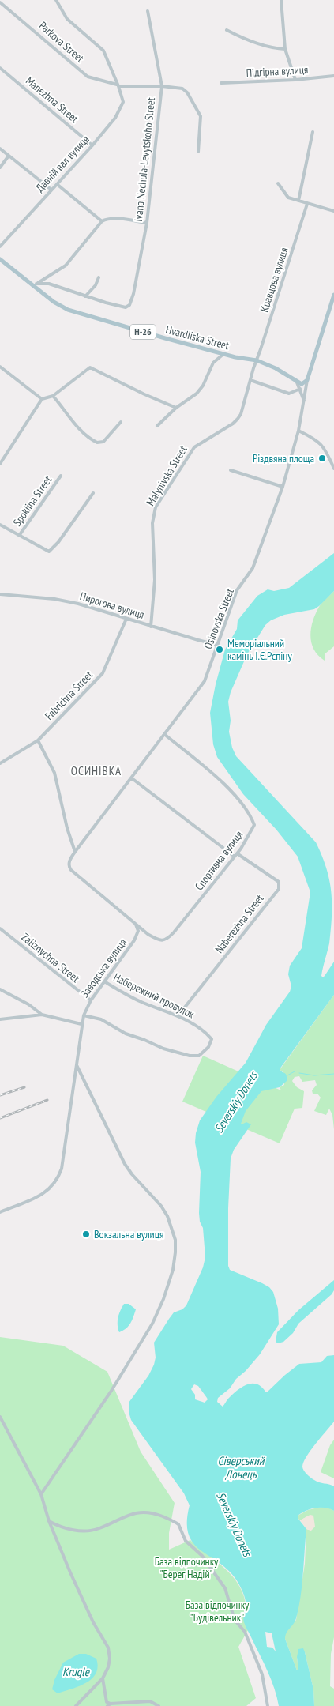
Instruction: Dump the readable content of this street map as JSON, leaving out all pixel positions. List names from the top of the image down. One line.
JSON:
{"streets":{"main road":["Н-26","Hvardiiska Street","Osinovska Street"],"street":["Parkova Street","Підгірна вулиця","Manezhna Street","Ivana Nechuia-Levytskoho Street","Давній вал вулиця","Кравцова вулиця","Malynivska Street","Spokiina Street","Пирогова вулиця","Fabrichna Street","Спортивна вулиця","Naberezhna Street","Zaliznychna Street","Заводська вулиця","Набережний провулок"]},"crossings":[["Parkova Street","Ivana Nechuia-Levytskoho Street"],["Parkova Street","Давній вал вулиця"],["Manezhna Street","Давній вал вулиця"],["Кравцова вулиця","Hvardiiska Street"],["Кравцова вулиця","Malynivska Street"],["Hvardiiska Street","Malynivska Street"],["Malynivska Street","Пирогова вулиця"],["Пирогова вулиця","Osinovska Street"],["Пирогова вулиця","Fabrichna Street"],["Osinovska Street","Спортивна вулиця"],["Osinovska Street","Naberezhna Street"],["Спортивна вулиця","Naberezhna Street"],["Спортивна вулиця","Заводська вулиця"],["Naberezhna Street","Набережний провулок"],["Zaliznychna Street","Заводська вулиця"],["Заводська вулиця","Набережний провулок"]],"districts":["ОСИНІВКА"],"water":["Severskiy Donets","Сіверський Донець","Krugle"],"parks":["База відпочинку \"Берег Надій\"","База відпочинку \"Будівельник\""],"places":["Різдвяна площа","Меморіальний камінь І.Є.Рєпіну","Вокзальна вулиця"]}
